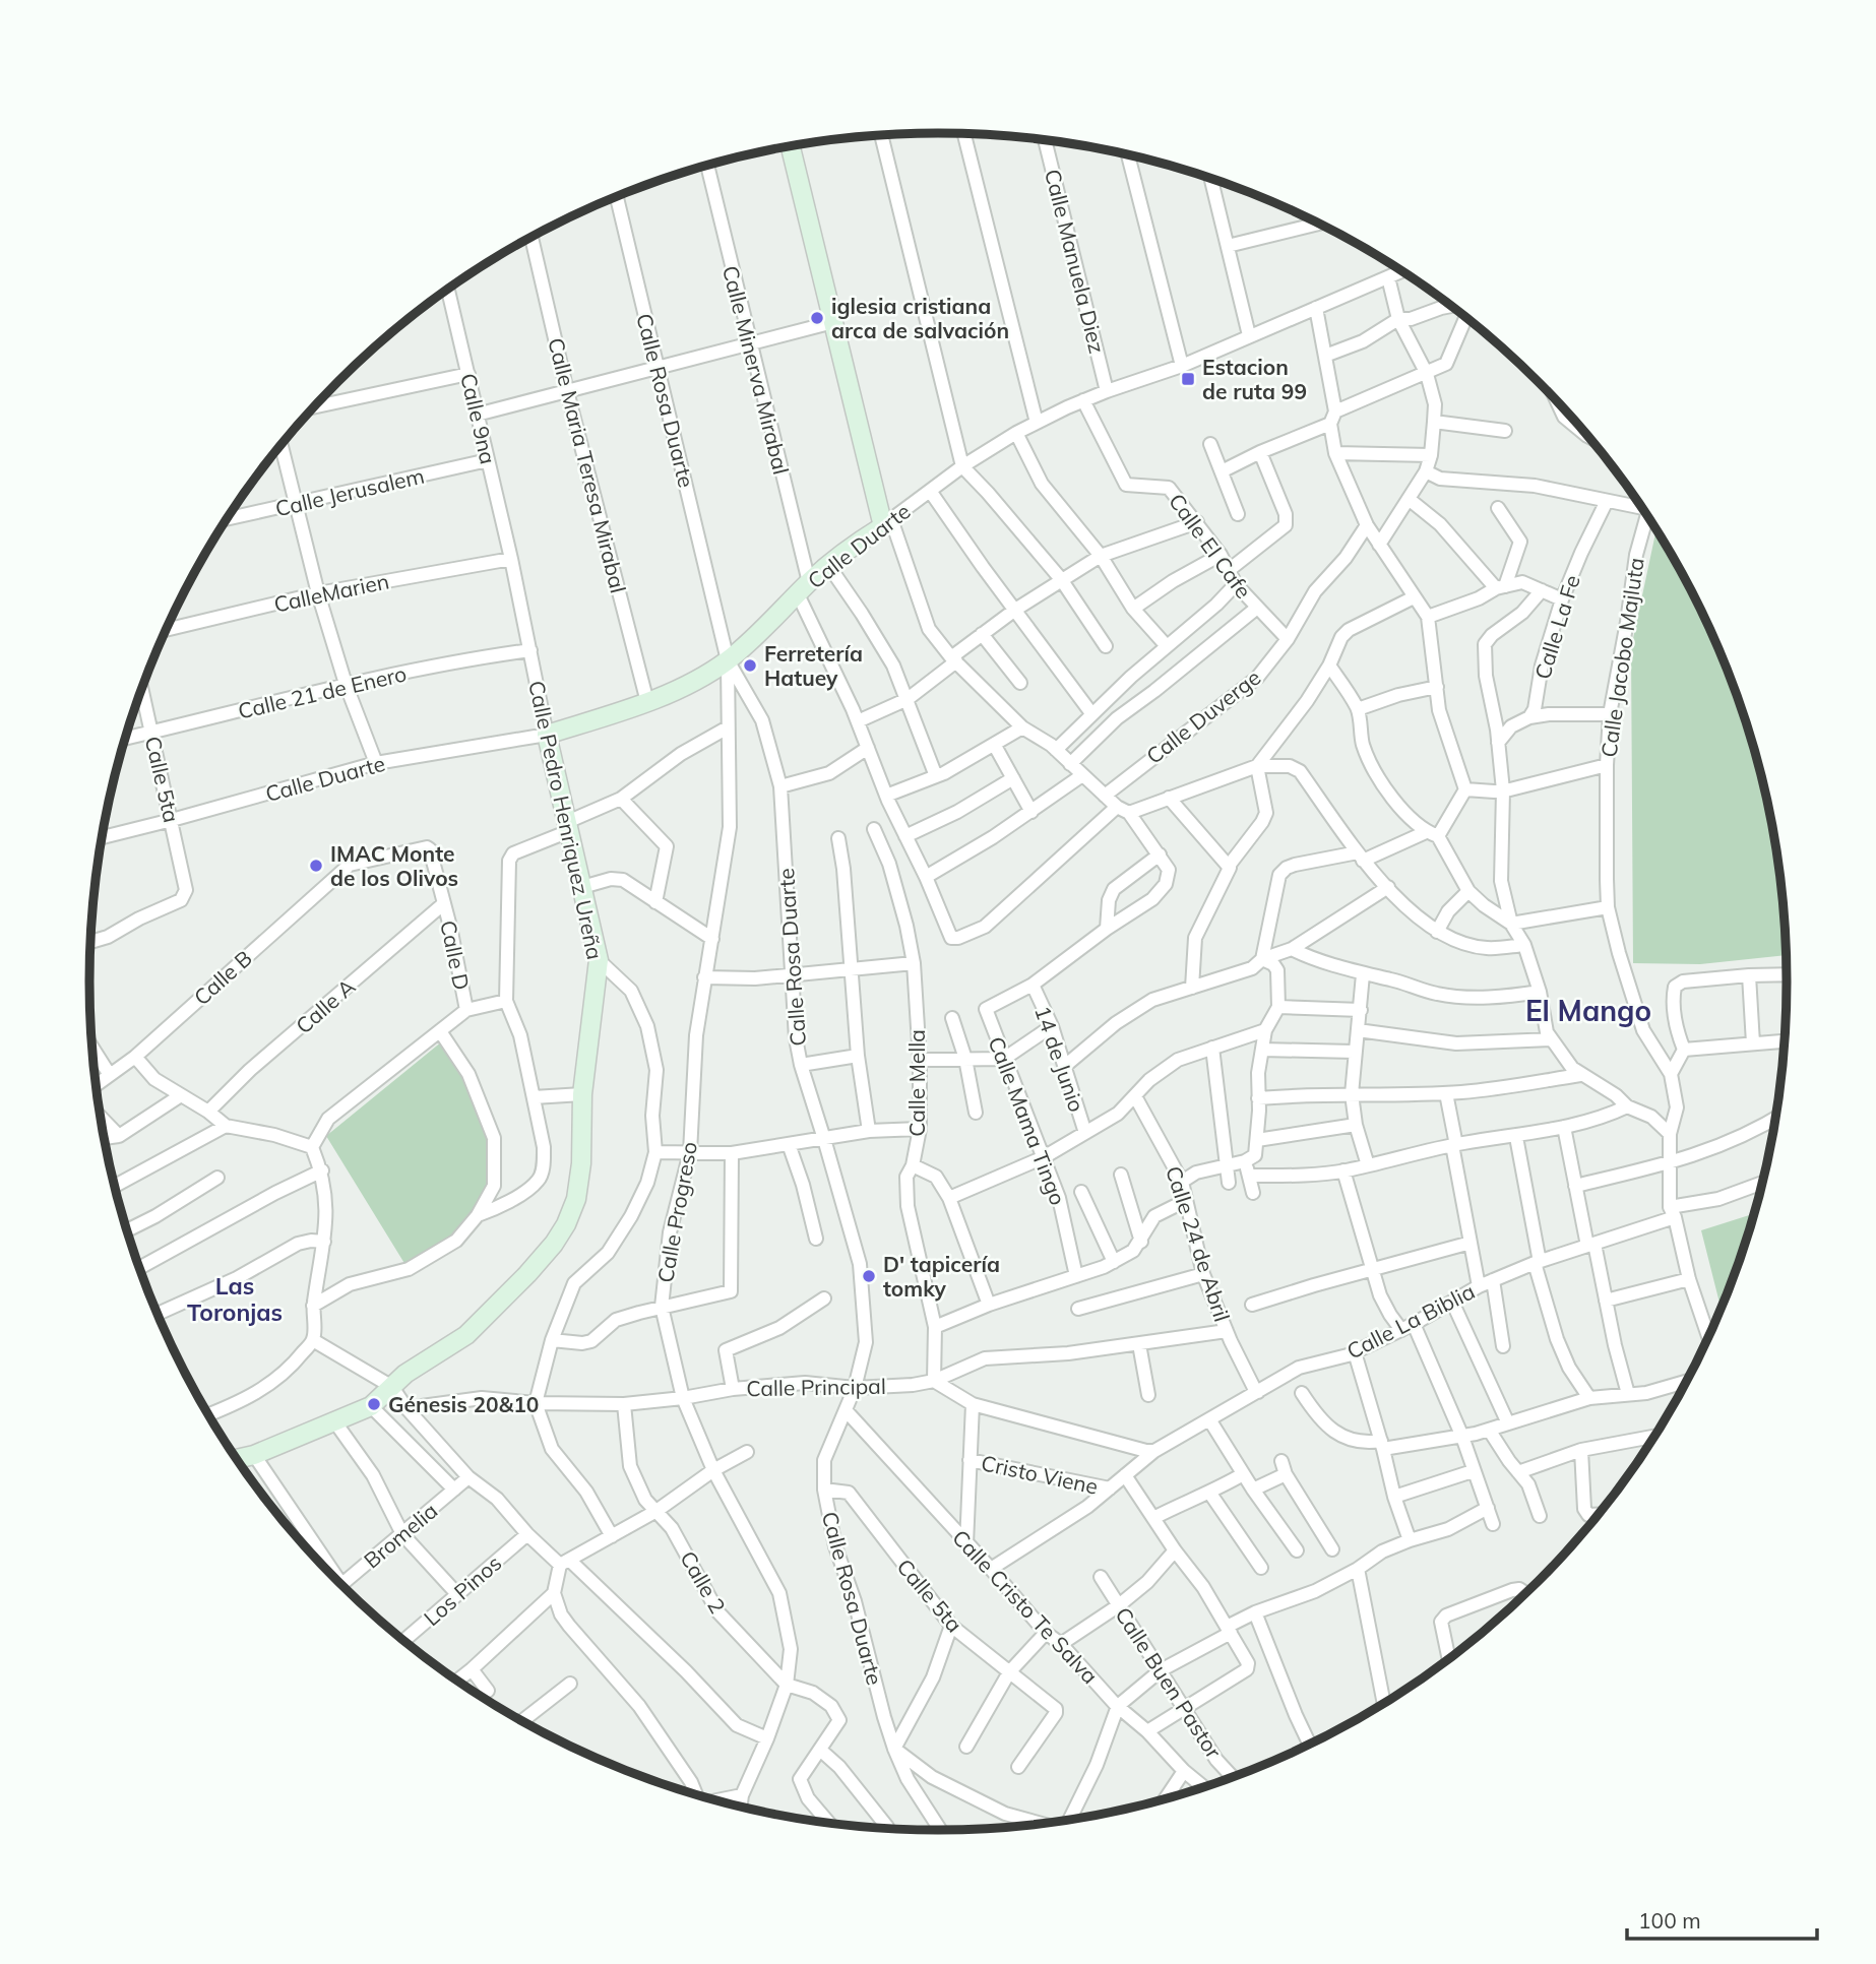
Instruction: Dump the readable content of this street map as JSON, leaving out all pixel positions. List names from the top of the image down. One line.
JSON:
{"streets":{"street":["Calle Manuela Diez","Calle Minerva Mirabal","Calle Rosa Duarte","Calle 9na","Calle Maria Teresa Mirabal","Calle Jerusalem","Calle Duarte","Calle El Cafe","CalleMarien","Calle La Fe","Calle Jacobo Majluta","Calle 21 de Enero","Calle Duverge","Calle 5ta","Calle Pedro Henriquez Ureña","Calle D","Calle B","Calle A","14 de Junio","Calle Mella","Calle Mama Tingo","Calle Progreso","Calle 24 de Abril","Calle La Biblia","Calle Principal","Cristo Viene","Bromelia","Calle 2","Los Pinos","Calle Cristo Te Salva","Calle Buen Pastor"]},"crossings":[["Calle Manuela Diez","Calle Duarte"],["Calle Minerva Mirabal","Calle Duarte"],["Calle Rosa Duarte","Calle Duarte"],["Calle Rosa Duarte","Calle 5ta"],["Calle Rosa Duarte","Calle Progreso"],["Calle Rosa Duarte","Calle Principal"],["Calle Rosa Duarte","Calle Cristo Te Salva"],["Calle 9na","Calle Jerusalem"],["Calle 9na","CalleMarien"],["Calle 9na","Calle Pedro Henriquez Ureña"],["Calle Maria Teresa Mirabal","Calle Duarte"],["Calle Duarte","Calle El Cafe"],["Calle Duarte","Calle 5ta"],["Calle Duarte","Calle Pedro Henriquez Ureña"],["Calle Duarte","Calle Progreso"],["Calle El Cafe","Calle Duverge"],["CalleMarien","Calle Pedro Henriquez Ureña"],["Calle Jacobo Majluta","Calle La Biblia"],["Calle 21 de Enero","Calle 5ta"],["Calle 21 de Enero","Calle Pedro Henriquez Ureña"],["Calle D","Calle B"],["Calle D","Calle A"],["14 de Junio","Calle Mama Tingo"],["Calle Mella","Calle Principal"],["Calle Progreso","Calle Principal"],["Calle Progreso","Calle 2"],["Calle 24 de Abril","Calle La Biblia"],["Calle 24 de Abril","Calle Principal"],["Calle La Biblia","Cristo Viene"],["Calle La Biblia","Calle Cristo Te Salva"],["Calle Principal","Calle 2"]],"districts":["El Mango","Las Toronjas"],"places":{"other":["iglesia cristiana arca de salvación","Ferretería Hatuey","IMAC Monte de los Olivos","D' tapicería tomky","Génesis 20&10"],"transit":["Estacion de ruta 99"]},"scale_bar":"100 m"}
